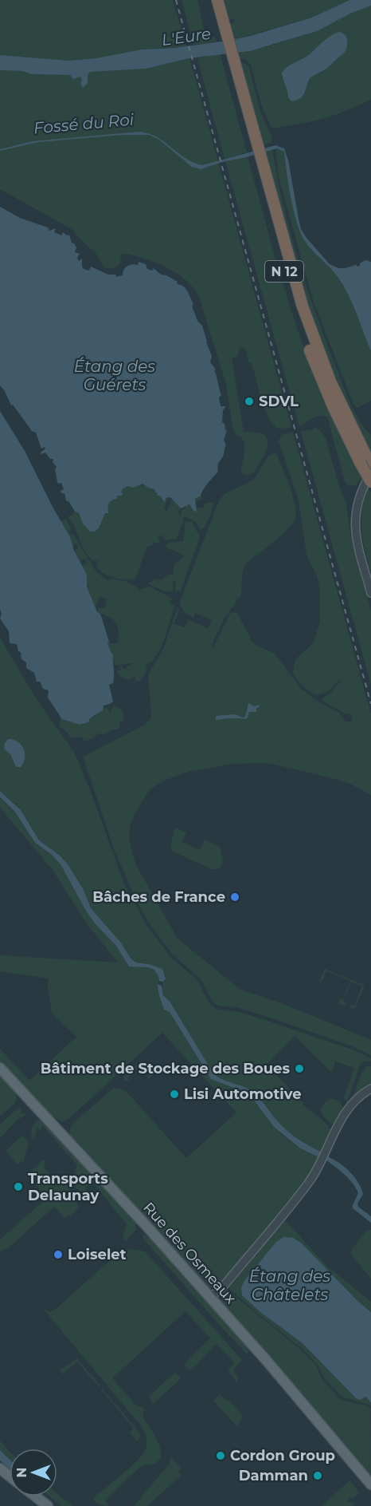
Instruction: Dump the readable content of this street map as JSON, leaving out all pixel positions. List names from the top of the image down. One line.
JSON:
{"streets":{"highway":["N 12"],"main road":["Rue des Osmeaux"]},"water":["L'Eure","Fossé du Roi","Étang des Guérets","Étang des Châtelets"],"places":["SDVL","Bâches de France","Bâtiment de Stockage des Boues","Lisi Automotive","Transports Delaunay","Loiselet","Cordon Group","Damman"],"north":"left"}
